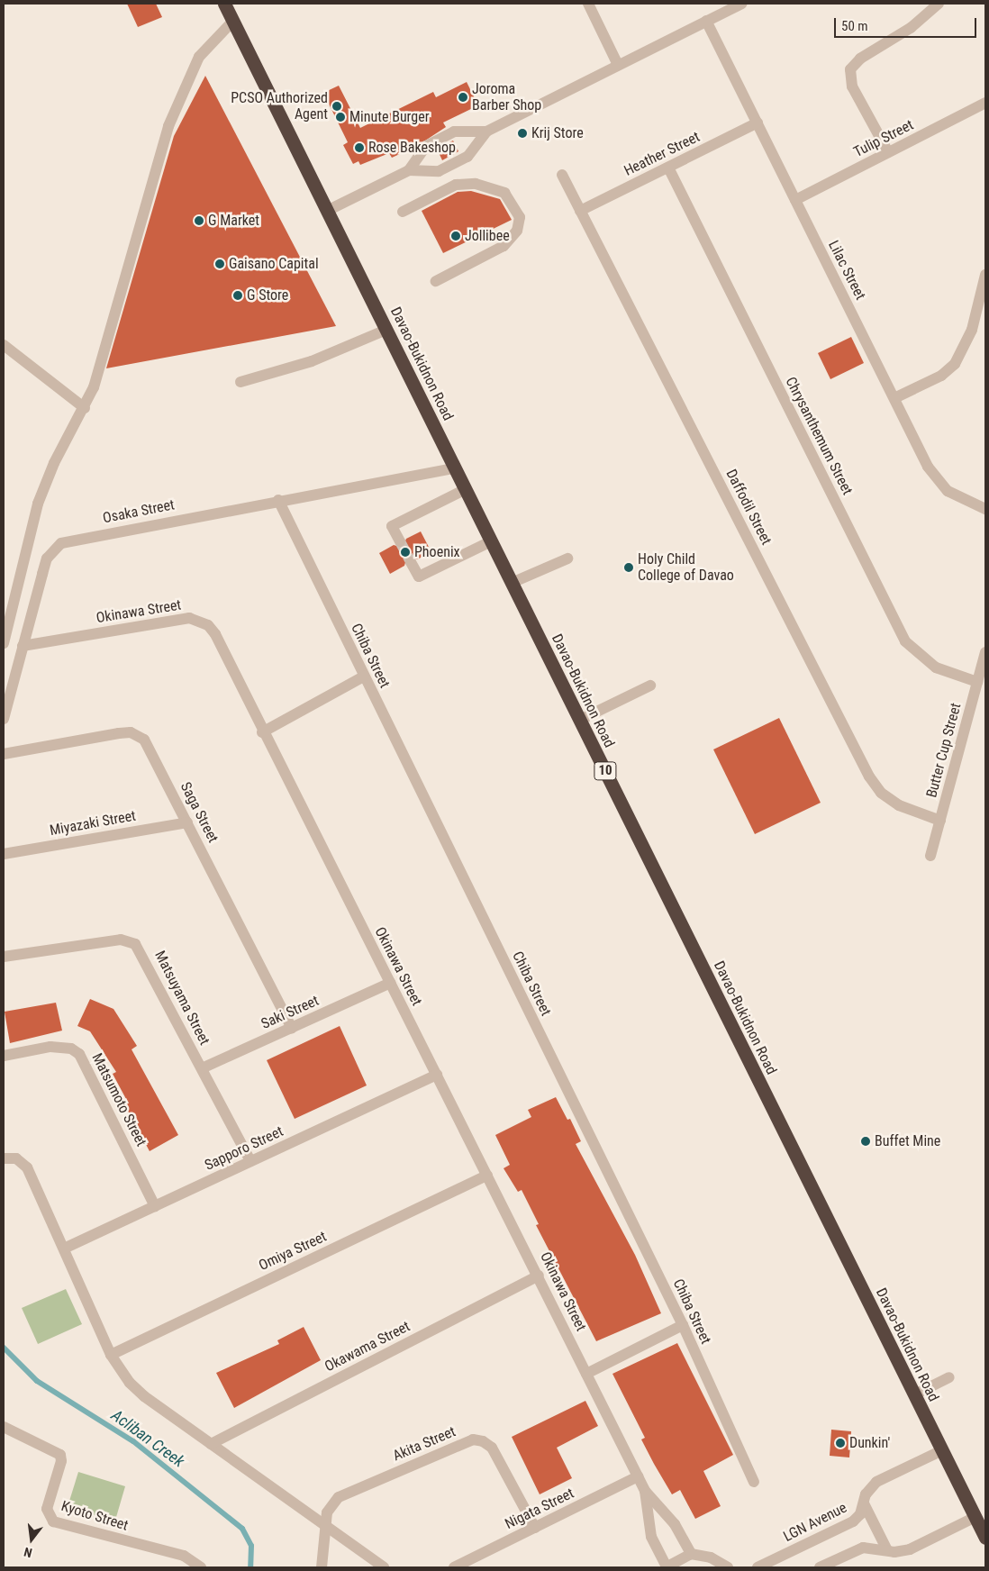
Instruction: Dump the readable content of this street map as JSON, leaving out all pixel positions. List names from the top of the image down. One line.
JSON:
{"streets":{"highway":["Davao-Bukidnon Road","10"],"street":["Tulip Street","Heather Street","Lilac Street","Chrysanthemum Street","Daffodil Street","Osaka Street","Okinawa Street","Chiba Street","Butter Cup Street","Saga Street","Miyazaki Street","Matsuyama Street","Saki Street","Matsumoto Street","Sapporo Street","Omiya Street","Okawama Street","Akita Street","Nigata Street","Kyoto Street","LGN Avenue"]},"crossings":[["Tulip Street","Lilac Street"],["Heather Street","Lilac Street"],["Heather Street","Chrysanthemum Street"],["Heather Street","Daffodil Street"],["Davao-Bukidnon Road","Osaka Street"],["Davao-Bukidnon Road","LGN Avenue"],["Chrysanthemum Street","Butter Cup Street"],["Daffodil Street","Butter Cup Street"],["Osaka Street","Okinawa Street"],["Osaka Street","Chiba Street"],["Okinawa Street","Saki Street"],["Okinawa Street","Sapporo Street"],["Okinawa Street","Omiya Street"],["Okinawa Street","Okawama Street"],["Okinawa Street","Nigata Street"],["Saga Street","Miyazaki Street"],["Saga Street","Saki Street"],["Matsuyama Street","Saki Street"],["Matsuyama Street","Sapporo Street"],["Matsumoto Street","Sapporo Street"],["Akita Street","Nigata Street"]],"water":["Acliban Creek"],"places":["Joroma Barber Shop","PCSO Authorized Agent","Minute Burger","Krij Store","Rose Bakeshop","G Market","Jollibee","Gaisano Capital","G Store","Phoenix","Holy Child College of Davao","Buffet Mine","Dunkin'"],"scale_bar":"50 m","north":"bottom"}
